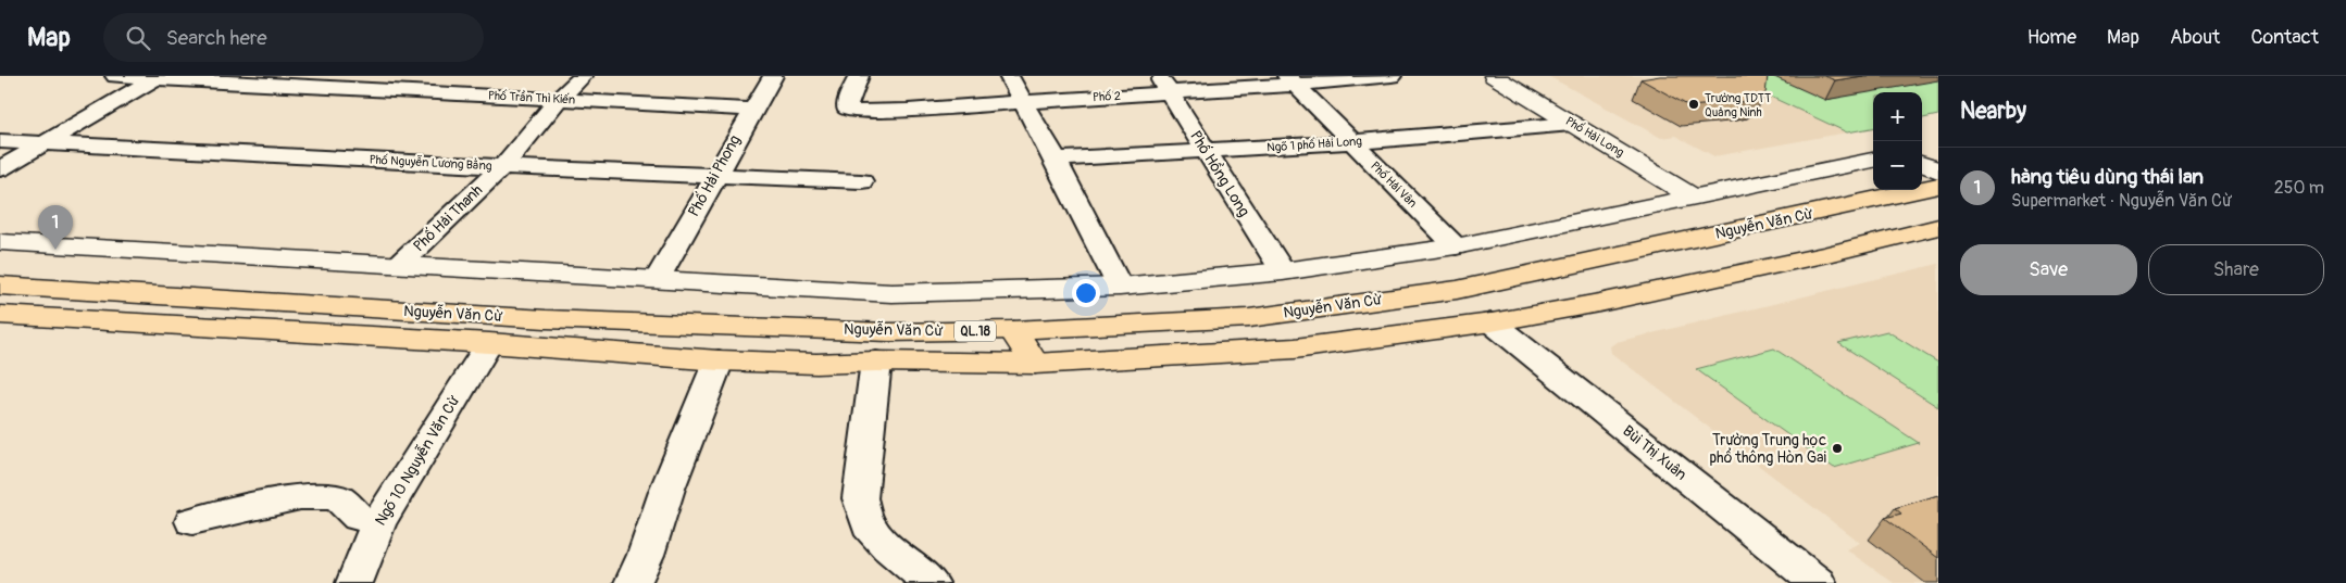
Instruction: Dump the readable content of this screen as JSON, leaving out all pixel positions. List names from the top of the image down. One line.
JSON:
{"streets":{"main road":["Nguyễn Văn Cừ","QL.18"],"street":["Phố 2","Phố Trần Thì Kiến","Phố Hải Long","Ngõ 1 phố Hải Long","Phố Nguyễn Lương Bằng","Phố Hồng Long","Phố Hải Phong","Phố Hải Vân","Phố Hải Thanh","Bùi Thị Xuân","Ngõ 10 Nguyễn Văn Cừ"]},"crossings":[["Phố 2","Phố Hồng Long"],["Phố 2","Phố Hải Vân"],["Phố Trần Thì Kiến","Phố Hải Phong"],["Phố Trần Thì Kiến","Phố Hải Thanh"],["Phố Hải Long","Ngõ 1 phố Hải Long"],["Ngõ 1 phố Hải Long","Phố Hồng Long"],["Ngõ 1 phố Hải Long","Phố Hải Vân"],["Phố Nguyễn Lương Bằng","Phố Hải Phong"],["Phố Nguyễn Lương Bằng","Phố Hải Thanh"],["Nguyễn Văn Cừ","Bùi Thị Xuân"],["Nguyễn Văn Cừ","Ngõ 10 Nguyễn Văn Cừ"]],"places":["Trường TDTT Quảng Ninh","Trường Trung học phổ thông Hòn Gai"],"page":{"header":"Map","search":"Search here","nav":["Home","Map","About","Contact"],"heading":"Nearby","map_buttons":["+","−"],"list":[{"mark":"1","name":"hàng tiêu dùng thái lan","note":"Supermarket · Nguyễn Văn Cừ","value":"250 m"}],"pins":"1","buttons":["Save","Share"]}}
